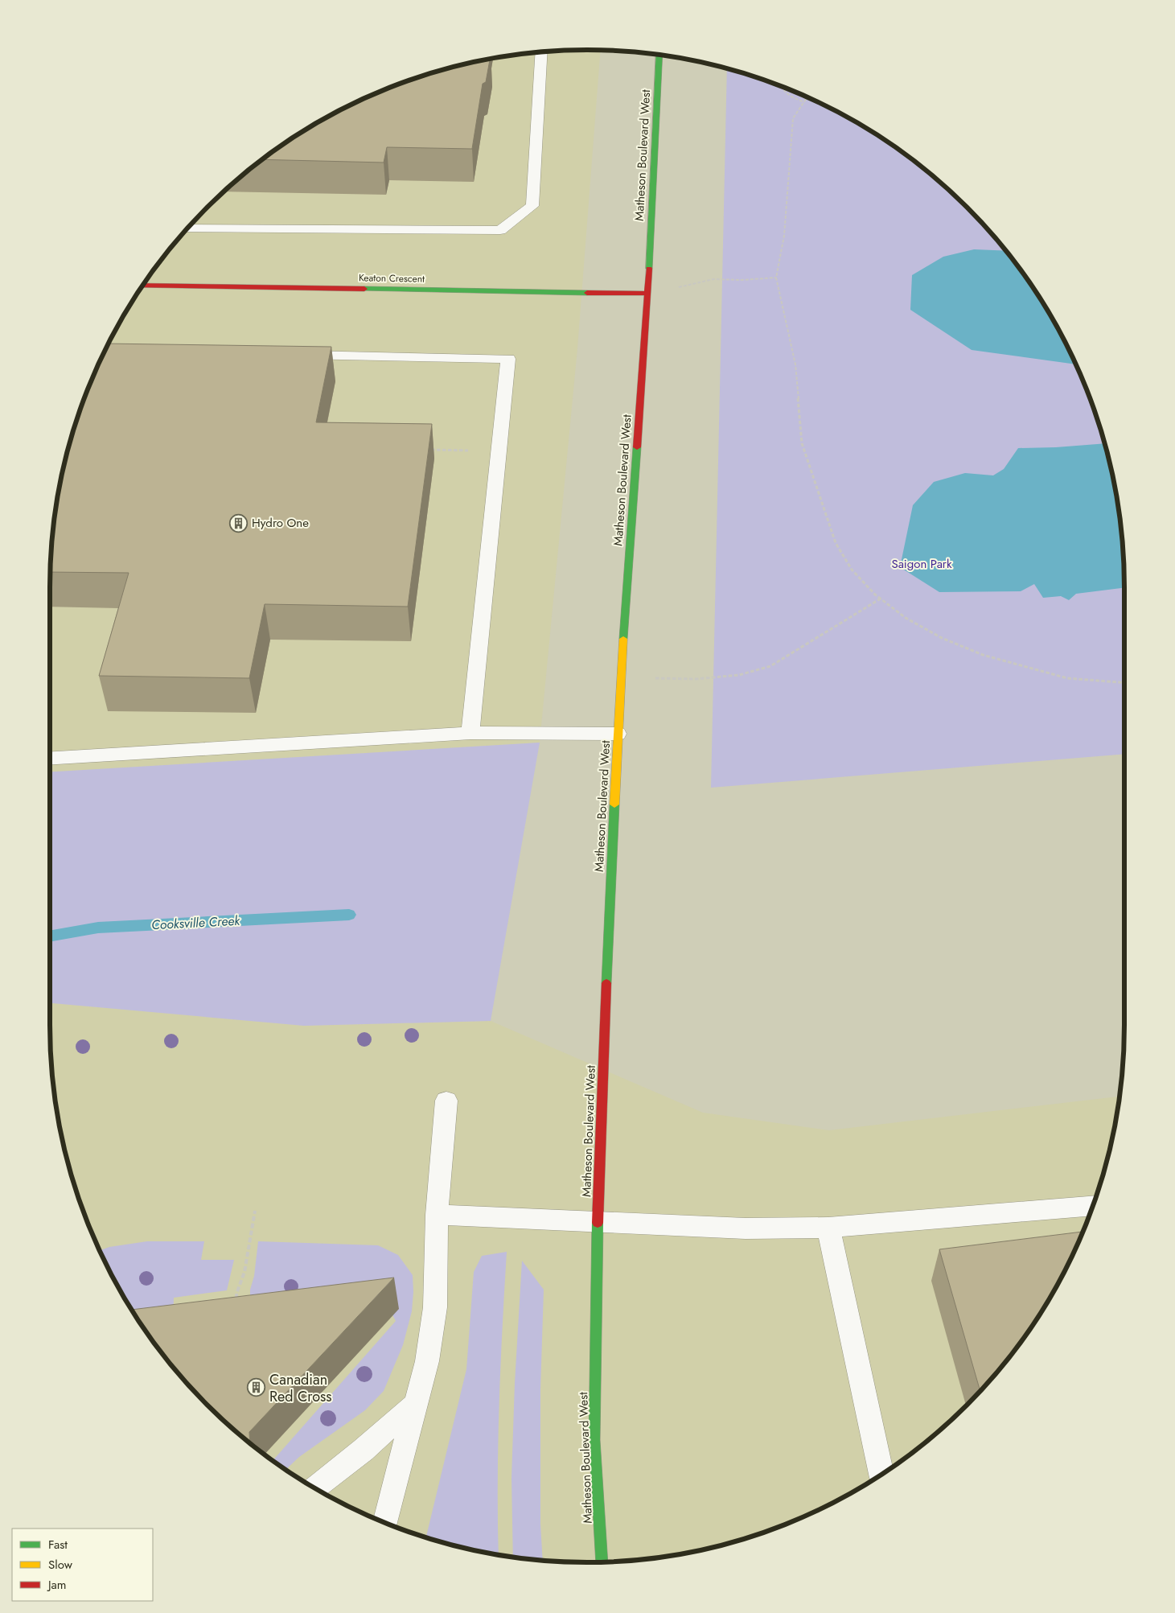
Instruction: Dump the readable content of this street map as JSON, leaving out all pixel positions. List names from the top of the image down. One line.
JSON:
{"streets":{"street":["Matheson Boulevard West","Keaton Crescent"]},"crossings":[["Matheson Boulevard West","Keaton Crescent"]],"water":["Cooksville Creek"],"parks":["Saigon Park"],"places":{"building":["Hydro One","Canadian Red Cross"]},"legend":["Fast","Slow","Jam"]}
